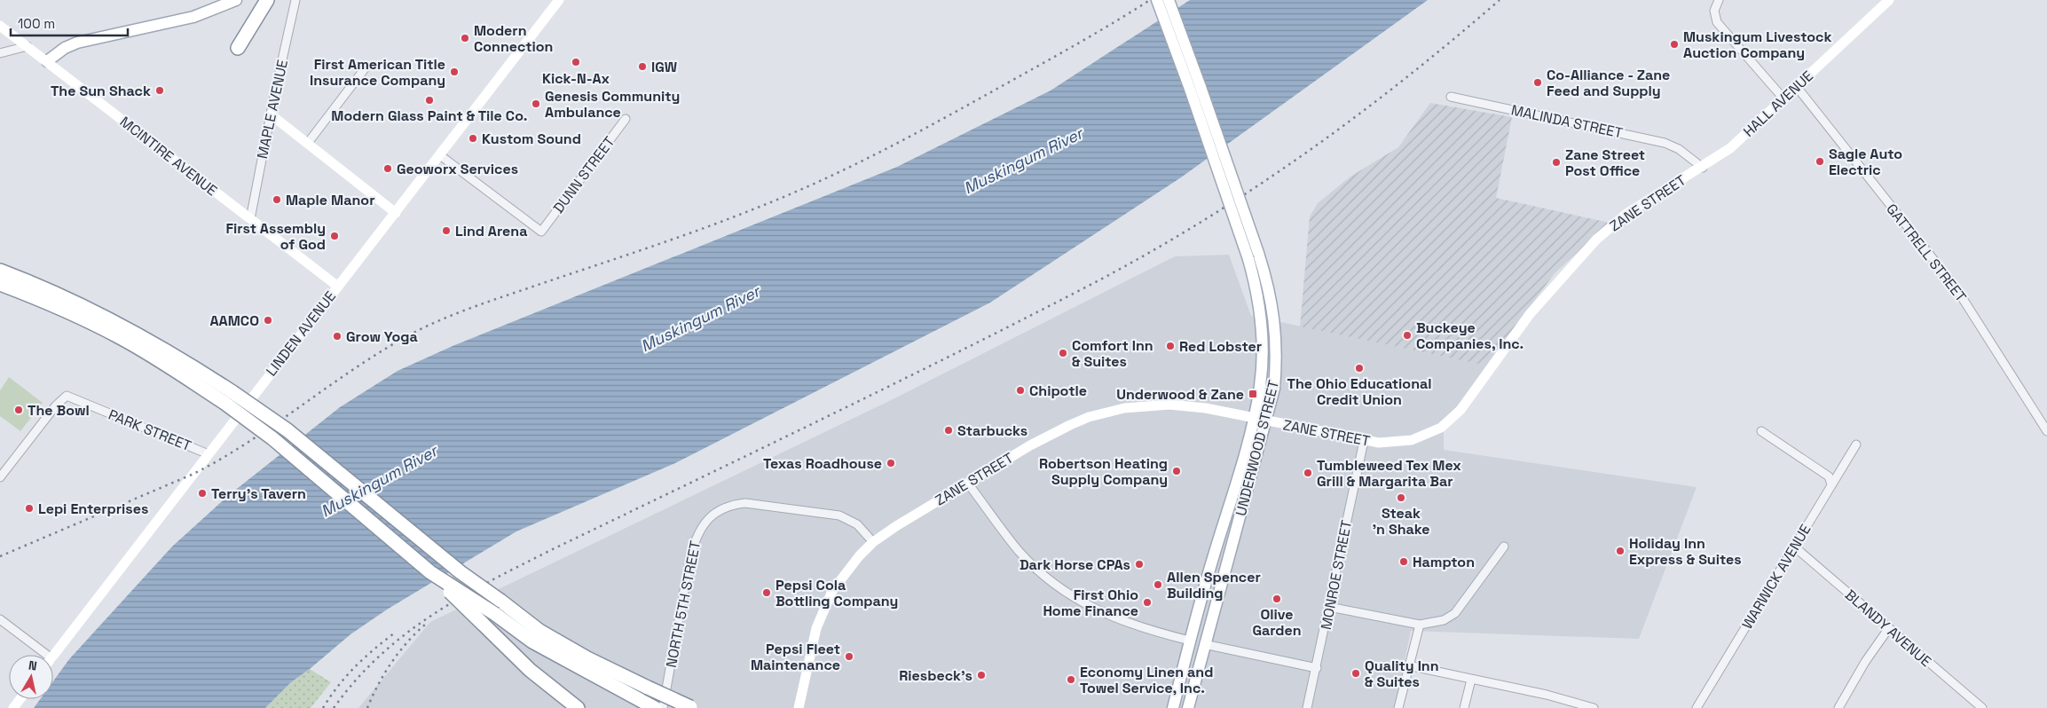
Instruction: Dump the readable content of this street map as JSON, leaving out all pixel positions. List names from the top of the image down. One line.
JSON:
{"streets":{"main road":["HALL AVENUE","MCINTIRE AVENUE","ZANE STREET","LINDEN AVENUE","UNDERWOOD STREET"],"street":["MAPLE AVENUE","MALINDA STREET","DUNN STREET","GATTRELL STREET","PARK STREET","MONROE STREET","WARWICK AVENUE","NORTH 5TH STREET","BLANDY AVENUE"]},"crossings":[["HALL AVENUE","MALINDA STREET"],["HALL AVENUE","ZANE STREET"],["HALL AVENUE","GATTRELL STREET"],["MAPLE AVENUE","MCINTIRE AVENUE"],["MALINDA STREET","ZANE STREET"],["MCINTIRE AVENUE","LINDEN AVENUE"],["DUNN STREET","LINDEN AVENUE"],["ZANE STREET","UNDERWOOD STREET"],["ZANE STREET","MONROE STREET"],["ZANE STREET","NORTH 5TH STREET"],["LINDEN AVENUE","PARK STREET"],["WARWICK AVENUE","BLANDY AVENUE"]],"water":["Muskingum River"],"places":{"other":["Modern Connection","Muskingum Livestock Auction Company","Kick-N-Ax","IGW","First American Title Insurance Company","Co-Alliance - Zane Feed and Supply","The Sun Shack","Modern Glass Paint & Tile Co.","Genesis Community Ambulance","Kustom Sound","Sagle Auto Electric","Zane Street Post Office","Geoworx Services","Maple Manor","Lind Arena","First Assembly of God","AAMCO","Buckeye Companies, Inc.","Grow Yoga","Red Lobster","Comfort Inn & Suites","The Ohio Educational Credit Union","Chipotle","The Bowl","Starbucks","Texas Roadhouse","Robertson Heating Supply Company","Tumbleweed Tex Mex Grill & Margarita Bar","Terry's Tavern","Steak 'n Shake","Lepi Enterprises","Holiday Inn Express & Suites","Hampton","Dark Horse CPAs","Allen Spencer Building","Pepsi Cola Bottling Company","Olive Garden","First Ohio Home Finance","Pepsi Fleet Maintenance","Quality Inn & Suites","Riesbeck's","Economy Linen and Towel Service, Inc."],"transit":["Underwood & Zane"]},"scale_bar":"100 m","north":"top"}
